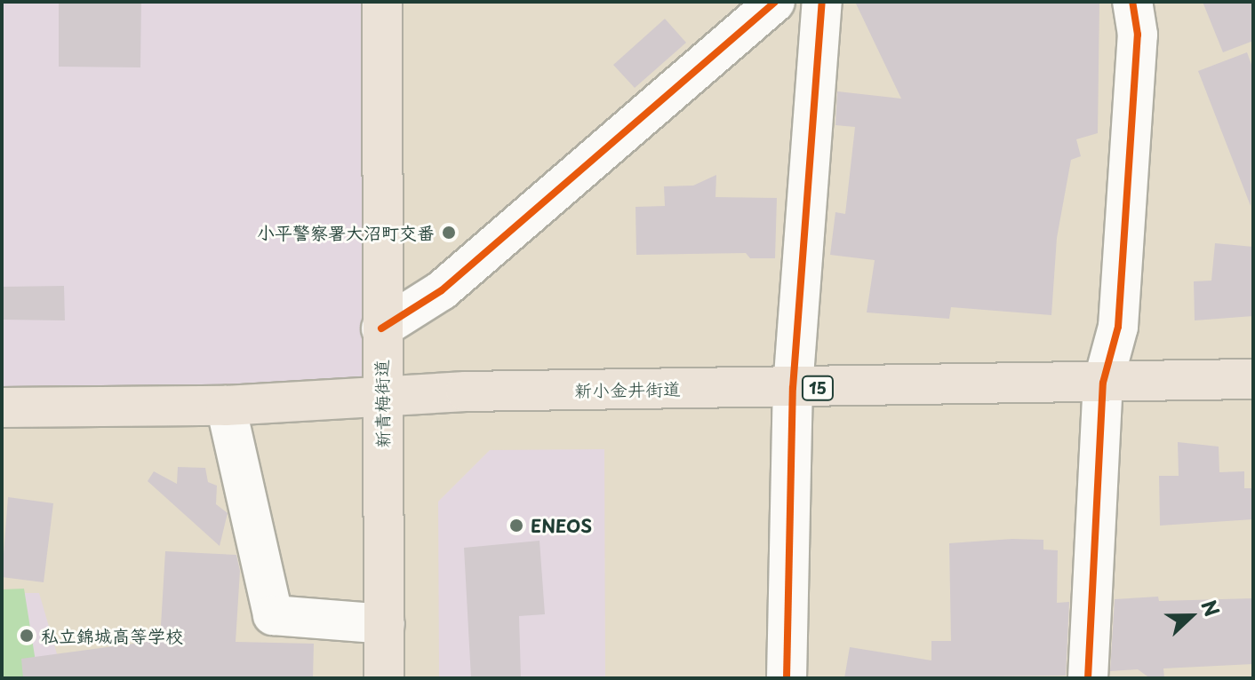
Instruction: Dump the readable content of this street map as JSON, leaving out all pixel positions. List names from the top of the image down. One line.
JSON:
{"streets":{"main road":["15","新小金井街道","新青梅街道"]},"crossings":[["新小金井街道","新青梅街道"]],"places":["小平警察署大沼町交番","ENEOS","私立錦城高等学校"],"north":"right"}
